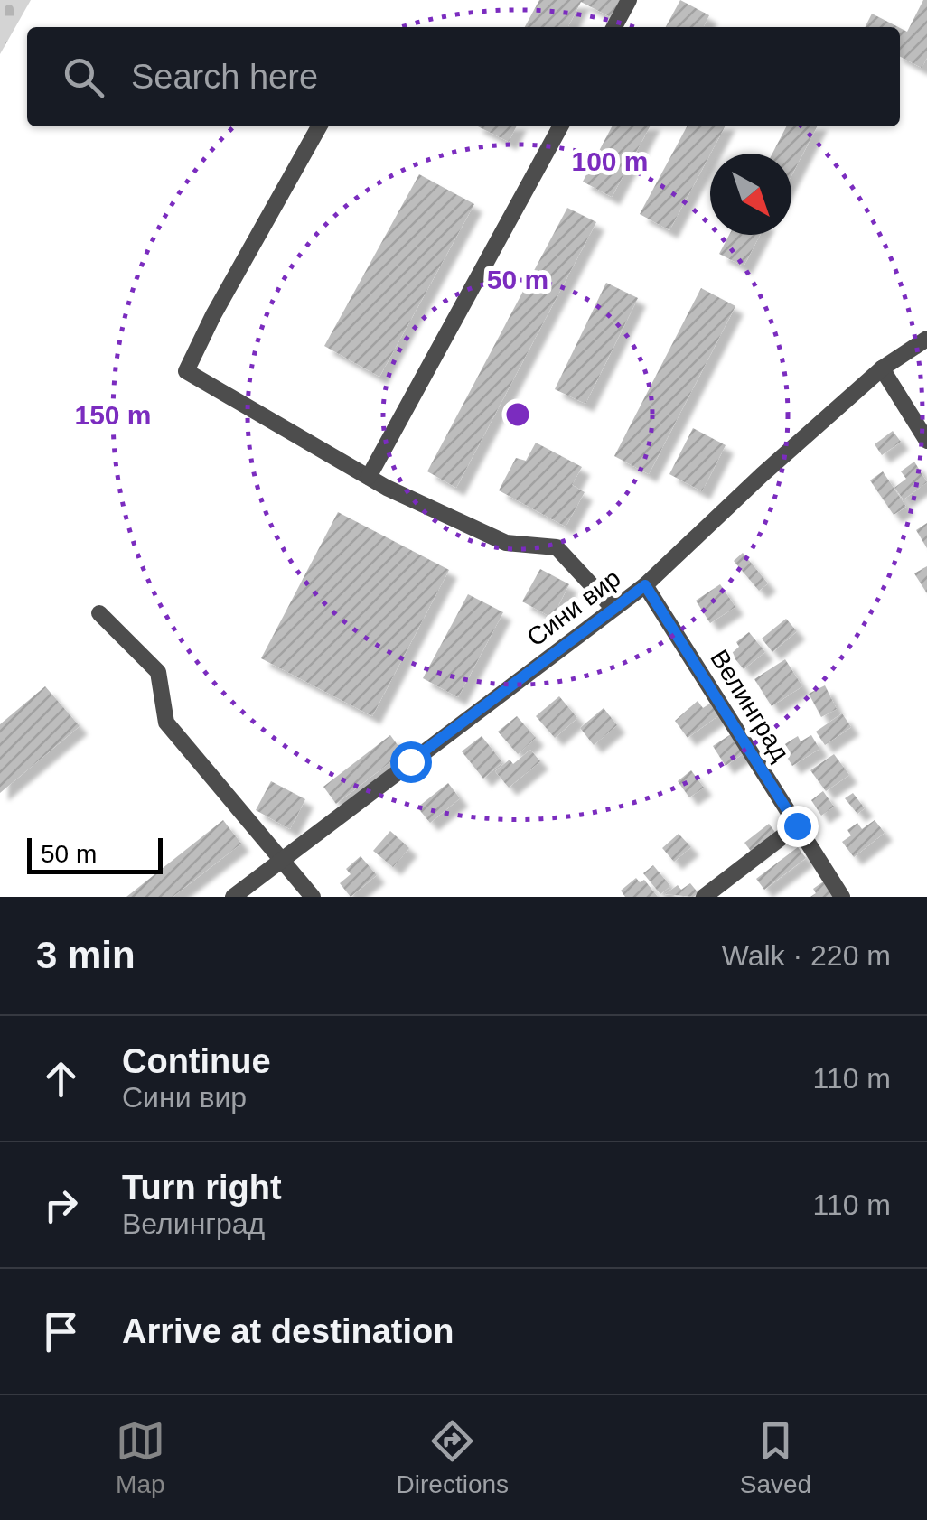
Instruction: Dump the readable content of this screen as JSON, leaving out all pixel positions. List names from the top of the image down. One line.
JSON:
{"streets":{"street":["Сини вир","Велинград"]},"crossings":[["Сини вир","Велинград"]],"scale_bar":"50 m","north":"bottom right","page":{"search":"Search here","scale":"50 m","heading":["3 min","Walk · 220 m"],"list":[["Continue","Сини вир","110 m"],["Turn right","Велинград","110 m"],"Arrive at destination"],"nav":["Map","Directions","Saved"]},"rings":["100 m","50 m","150 m"]}
